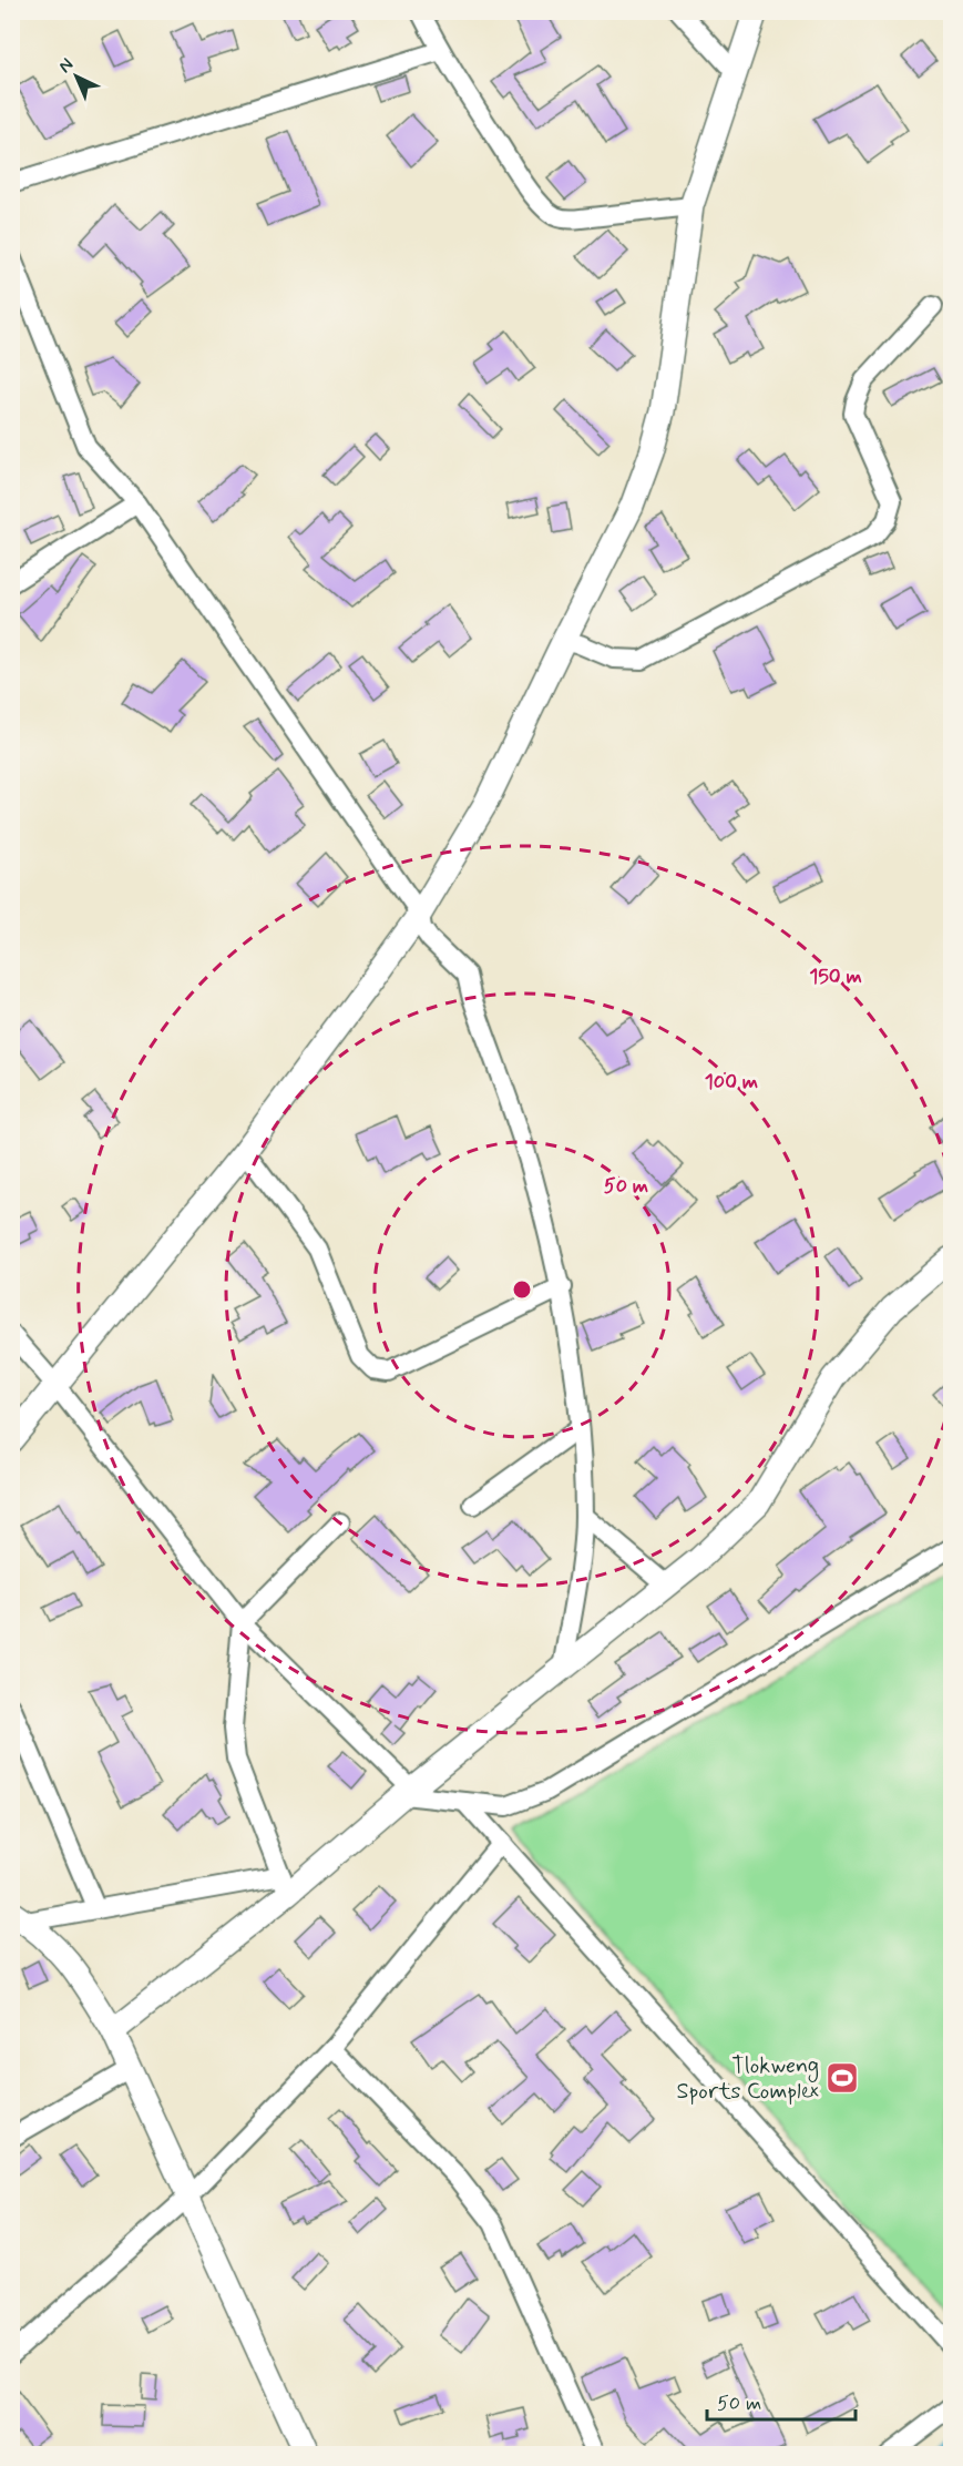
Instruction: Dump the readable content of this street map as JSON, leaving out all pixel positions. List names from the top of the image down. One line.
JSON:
{"places":{"sports":["Tlokweng Sports Complex"]},"scale_bar":"50 m","north":"top left","rings":["150 m","100 m","50 m"]}
